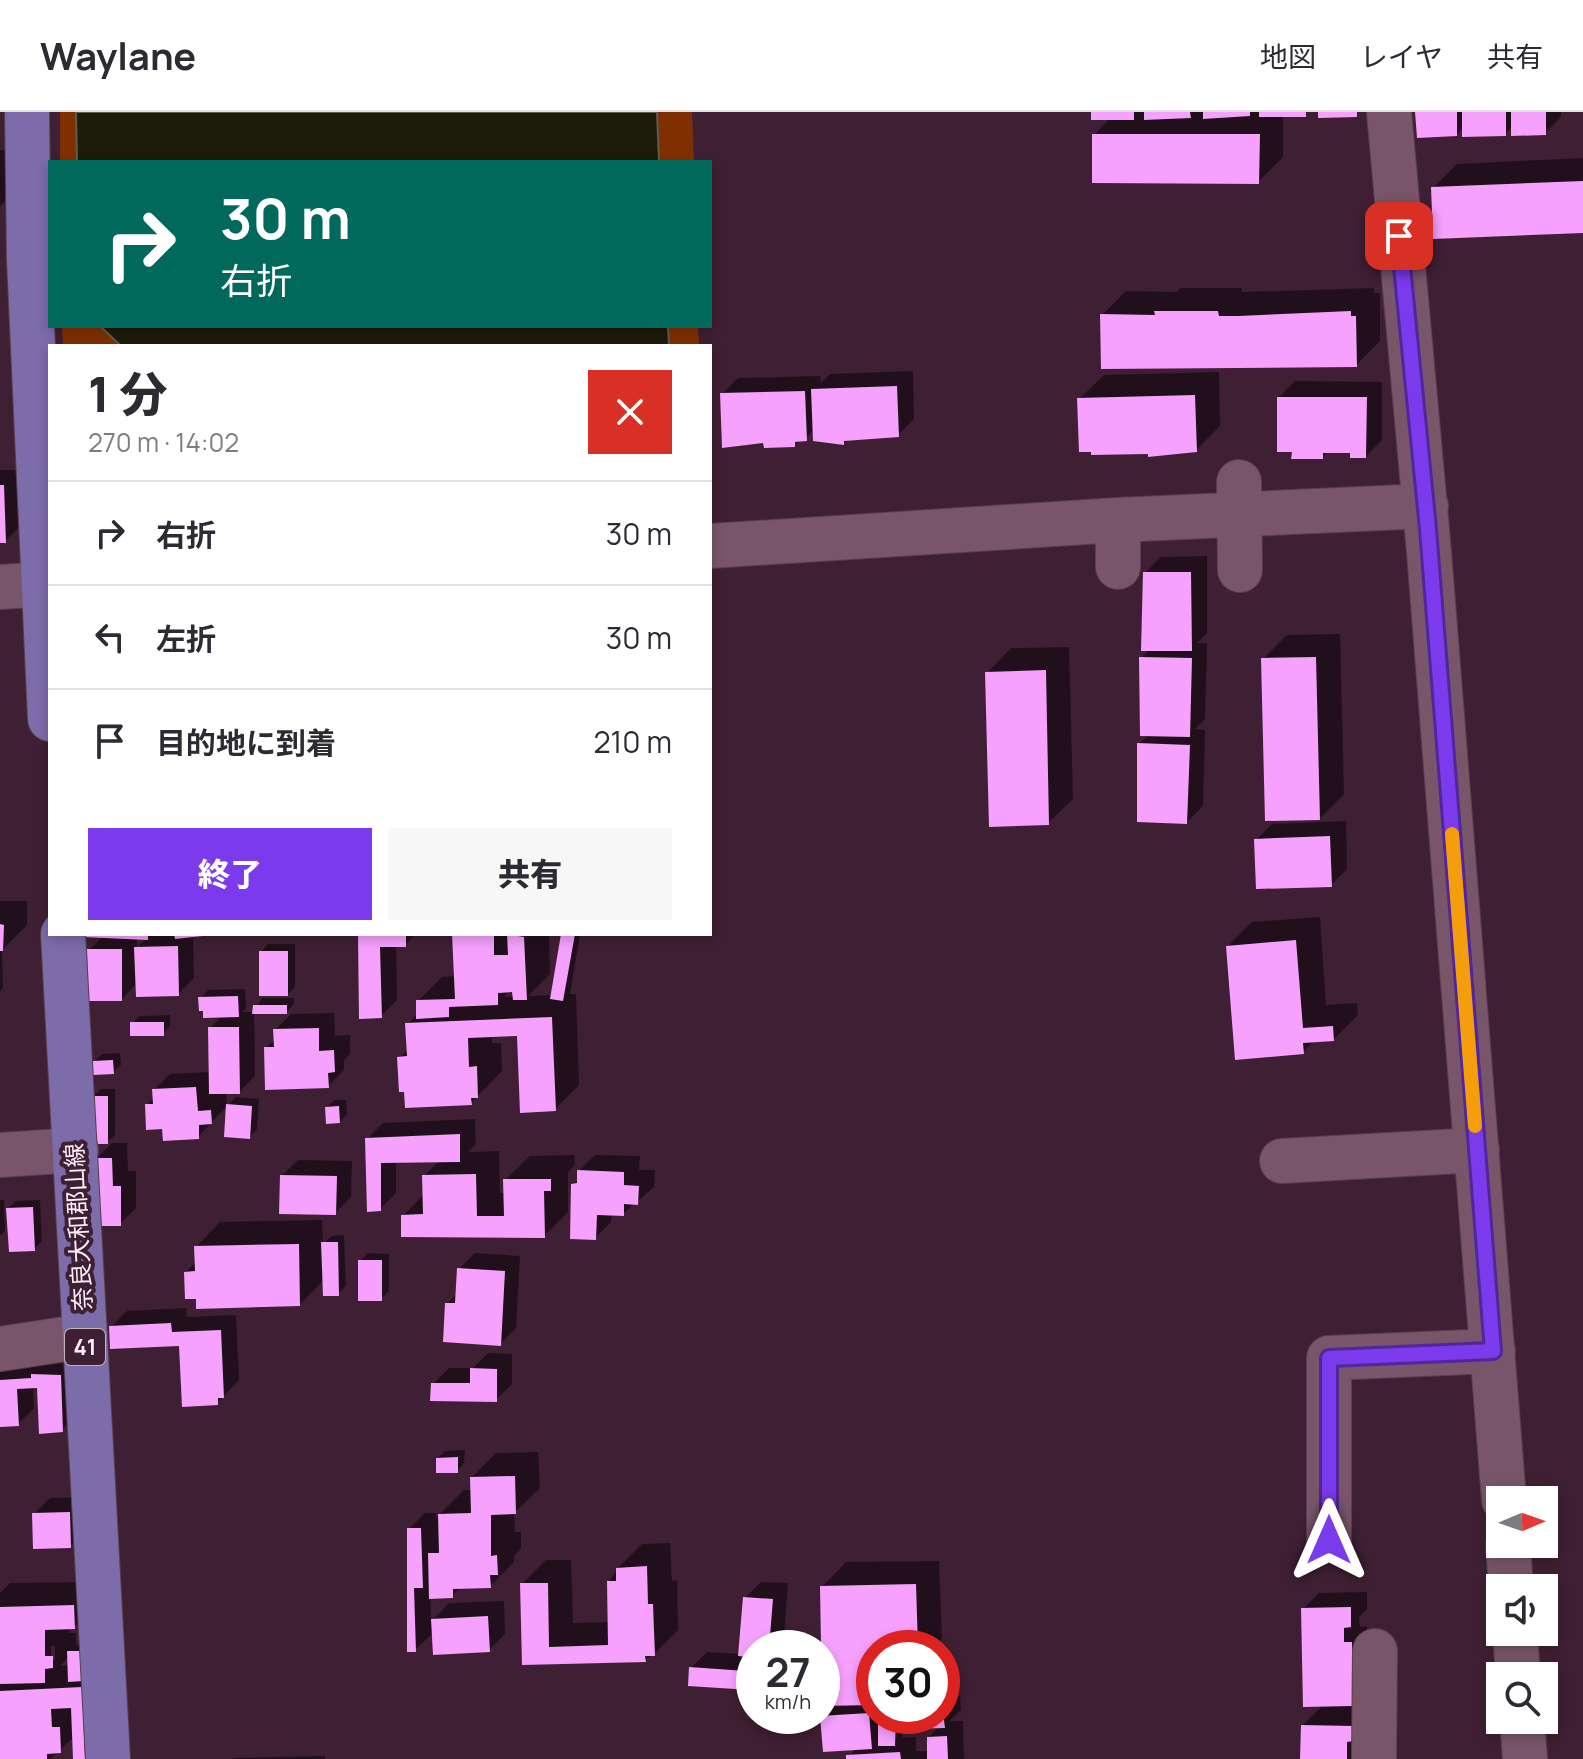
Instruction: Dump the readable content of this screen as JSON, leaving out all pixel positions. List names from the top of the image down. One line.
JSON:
{"streets":{"main road":["奈良大和郡山線","41"]},"north":"right","page":{"header":"Waylane","nav":["地図","レイヤ","共有"],"turn":["30 m","右折"],"heading":["1 分","270 m · 14:02"],"list":[{"name":"右折","value":"30 m"},{"name":"左折","value":"30 m"},{"name":"目的地に到着","value":"210 m"}],"buttons":["終了","共有"],"speed":"27 km/h","limit":"30"}}
